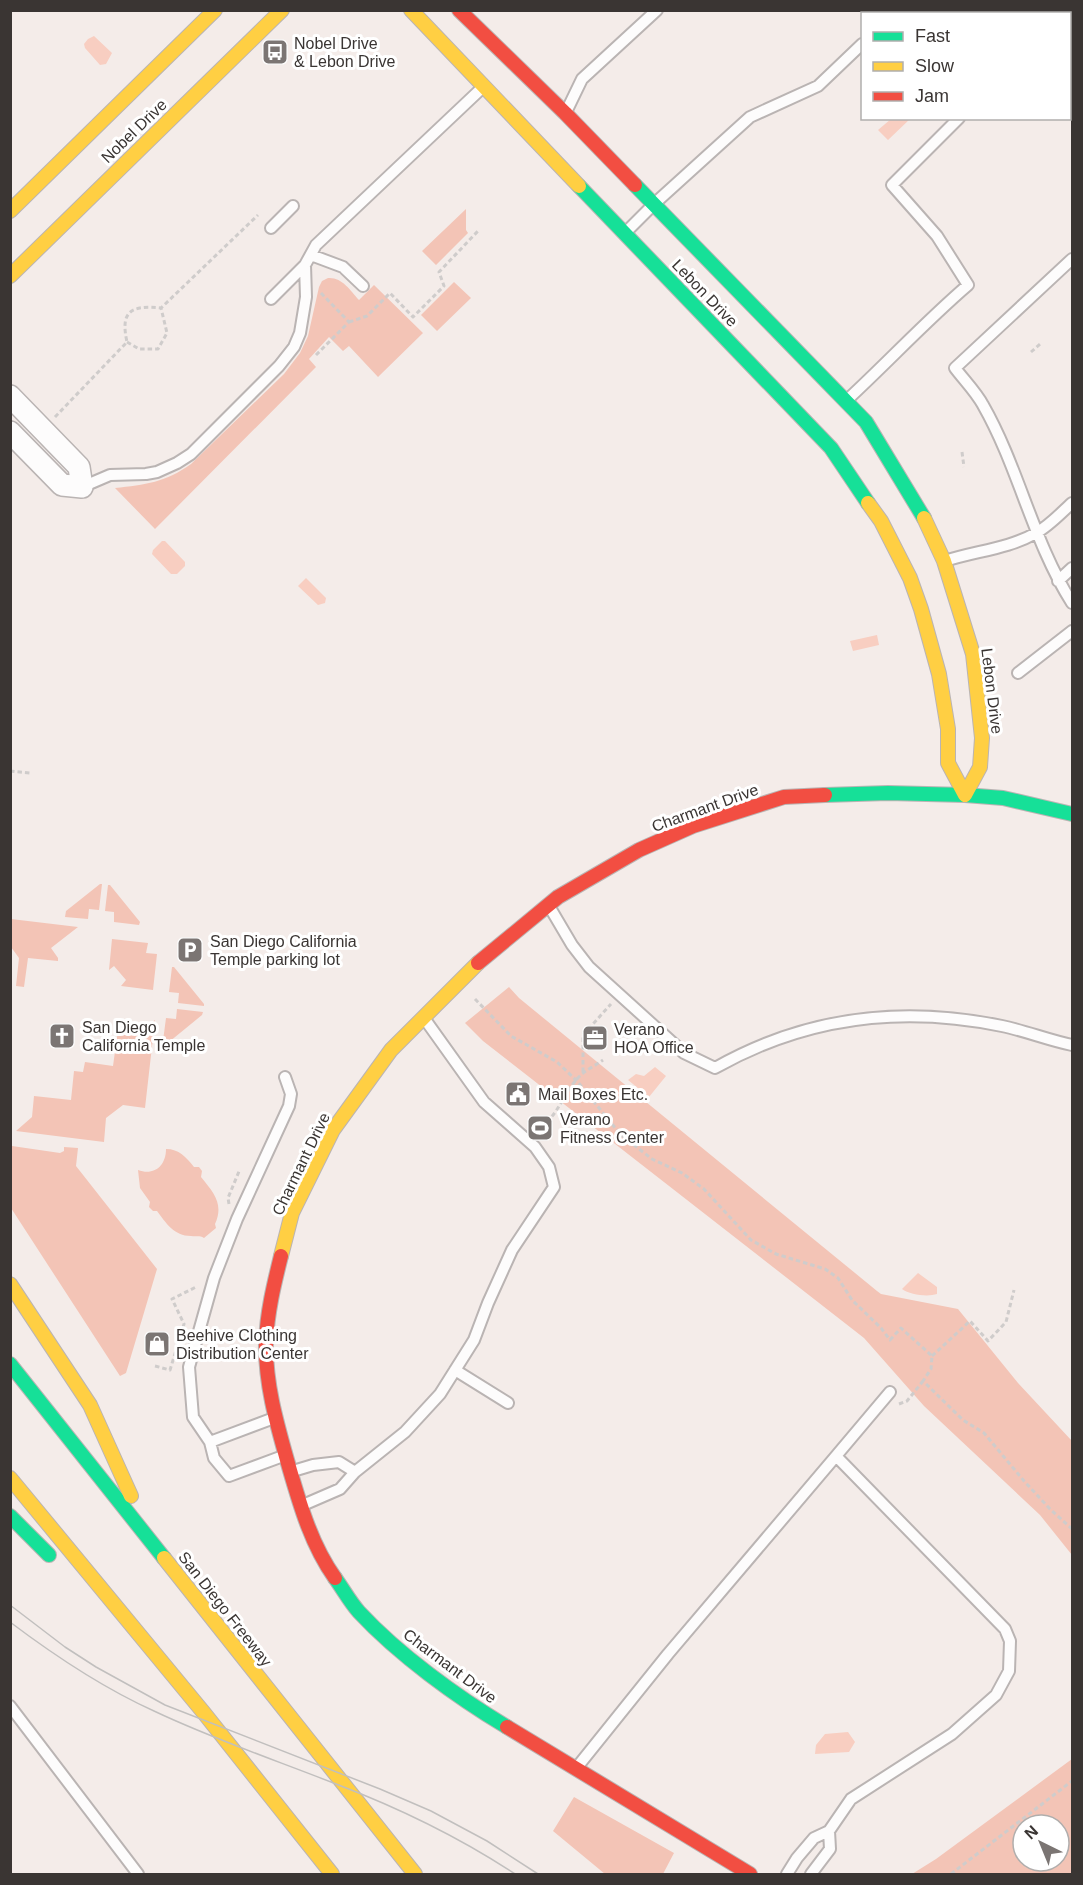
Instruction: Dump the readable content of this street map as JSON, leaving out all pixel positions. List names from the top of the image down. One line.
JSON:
{"streets":{"main road":["Nobel Drive","Lebon Drive","Charmant Drive","San Diego Freeway"]},"crossings":[["Lebon Drive","Charmant Drive"]],"places":{"bus stop":["Nobel Drive & Lebon Drive"],"parking":["San Diego California Temple parking lot"],"church":["San Diego California Temple"],"office":["Verano HOA Office"],"public building":["Mail Boxes Etc."],"sports":["Verano Fitness Center"],"shop":["Beehive Clothing Distribution Center"]},"legend":["Fast","Slow","Jam"],"north":"top left"}
